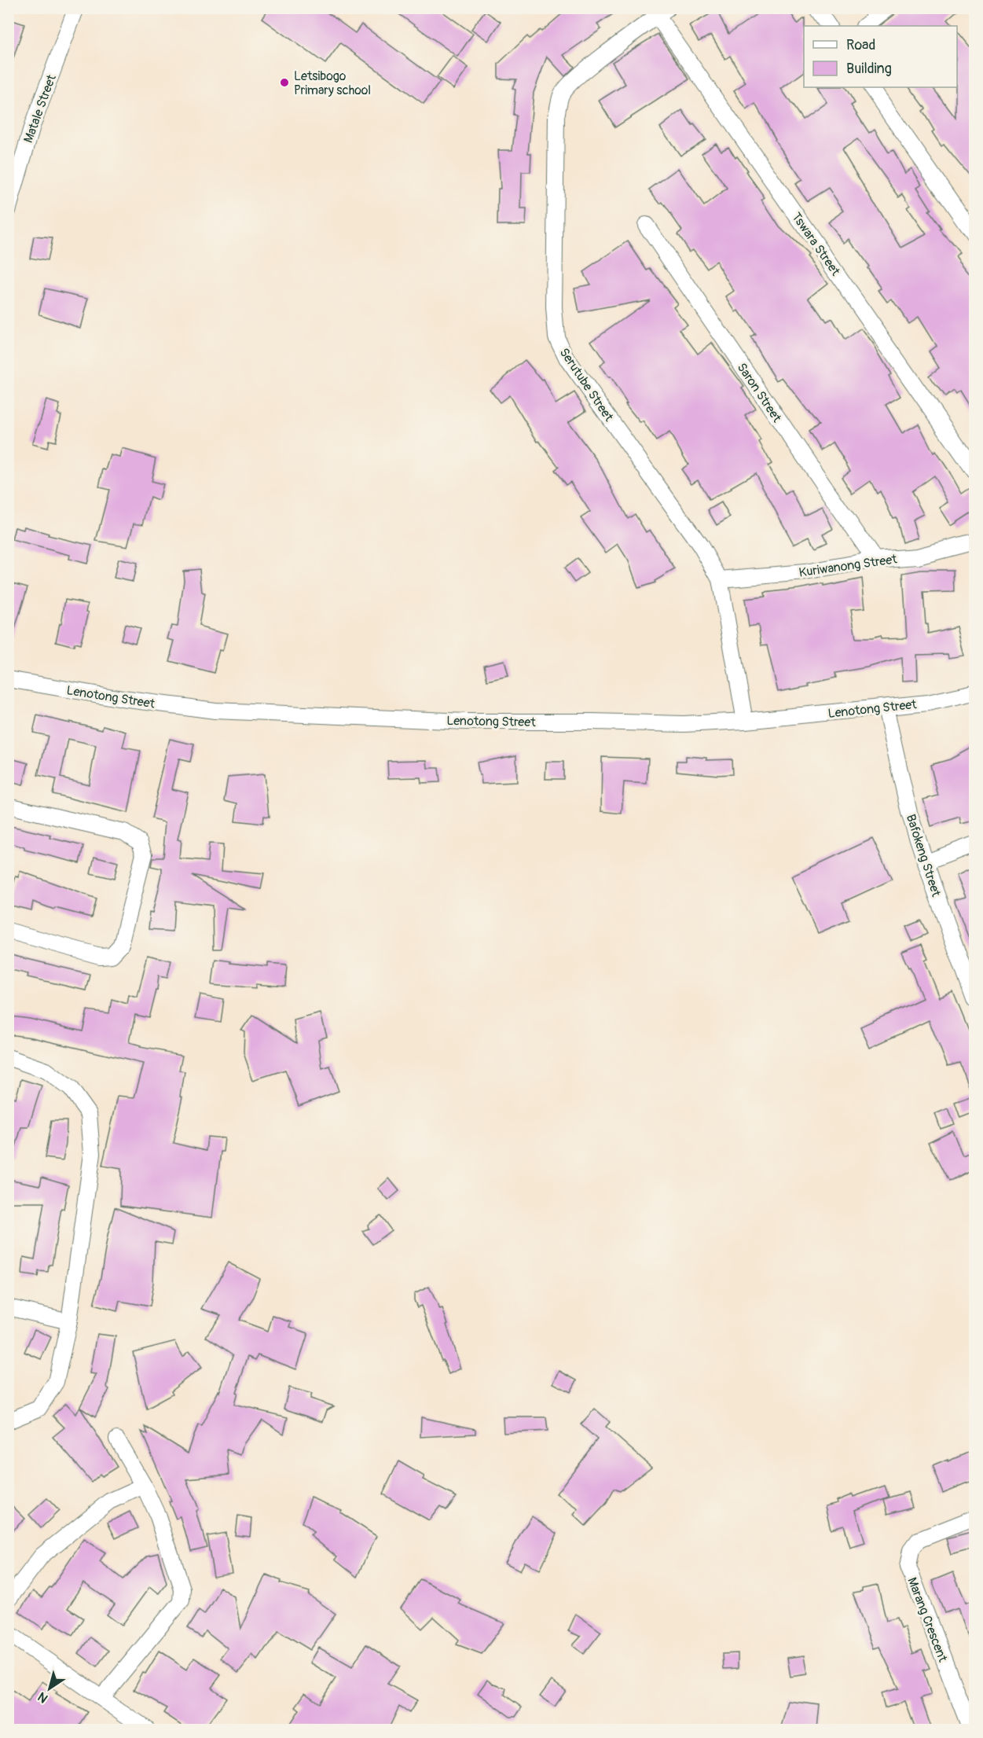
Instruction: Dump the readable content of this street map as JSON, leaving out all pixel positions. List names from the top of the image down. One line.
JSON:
{"streets":{"street":["Matale Street","Tswara Street","Serutube Street","Saron Street","Kuriwanong Street","Lenotong Street","Bafokeng Street","Marang Crescent"]},"crossings":[["Tswara Street","Serutube Street"],["Serutube Street","Kuriwanong Street"],["Serutube Street","Lenotong Street"],["Saron Street","Kuriwanong Street"],["Lenotong Street","Bafokeng Street"]],"places":["Letsibogo Primary school"],"legend":["Road","Building"],"north":"bottom left"}
